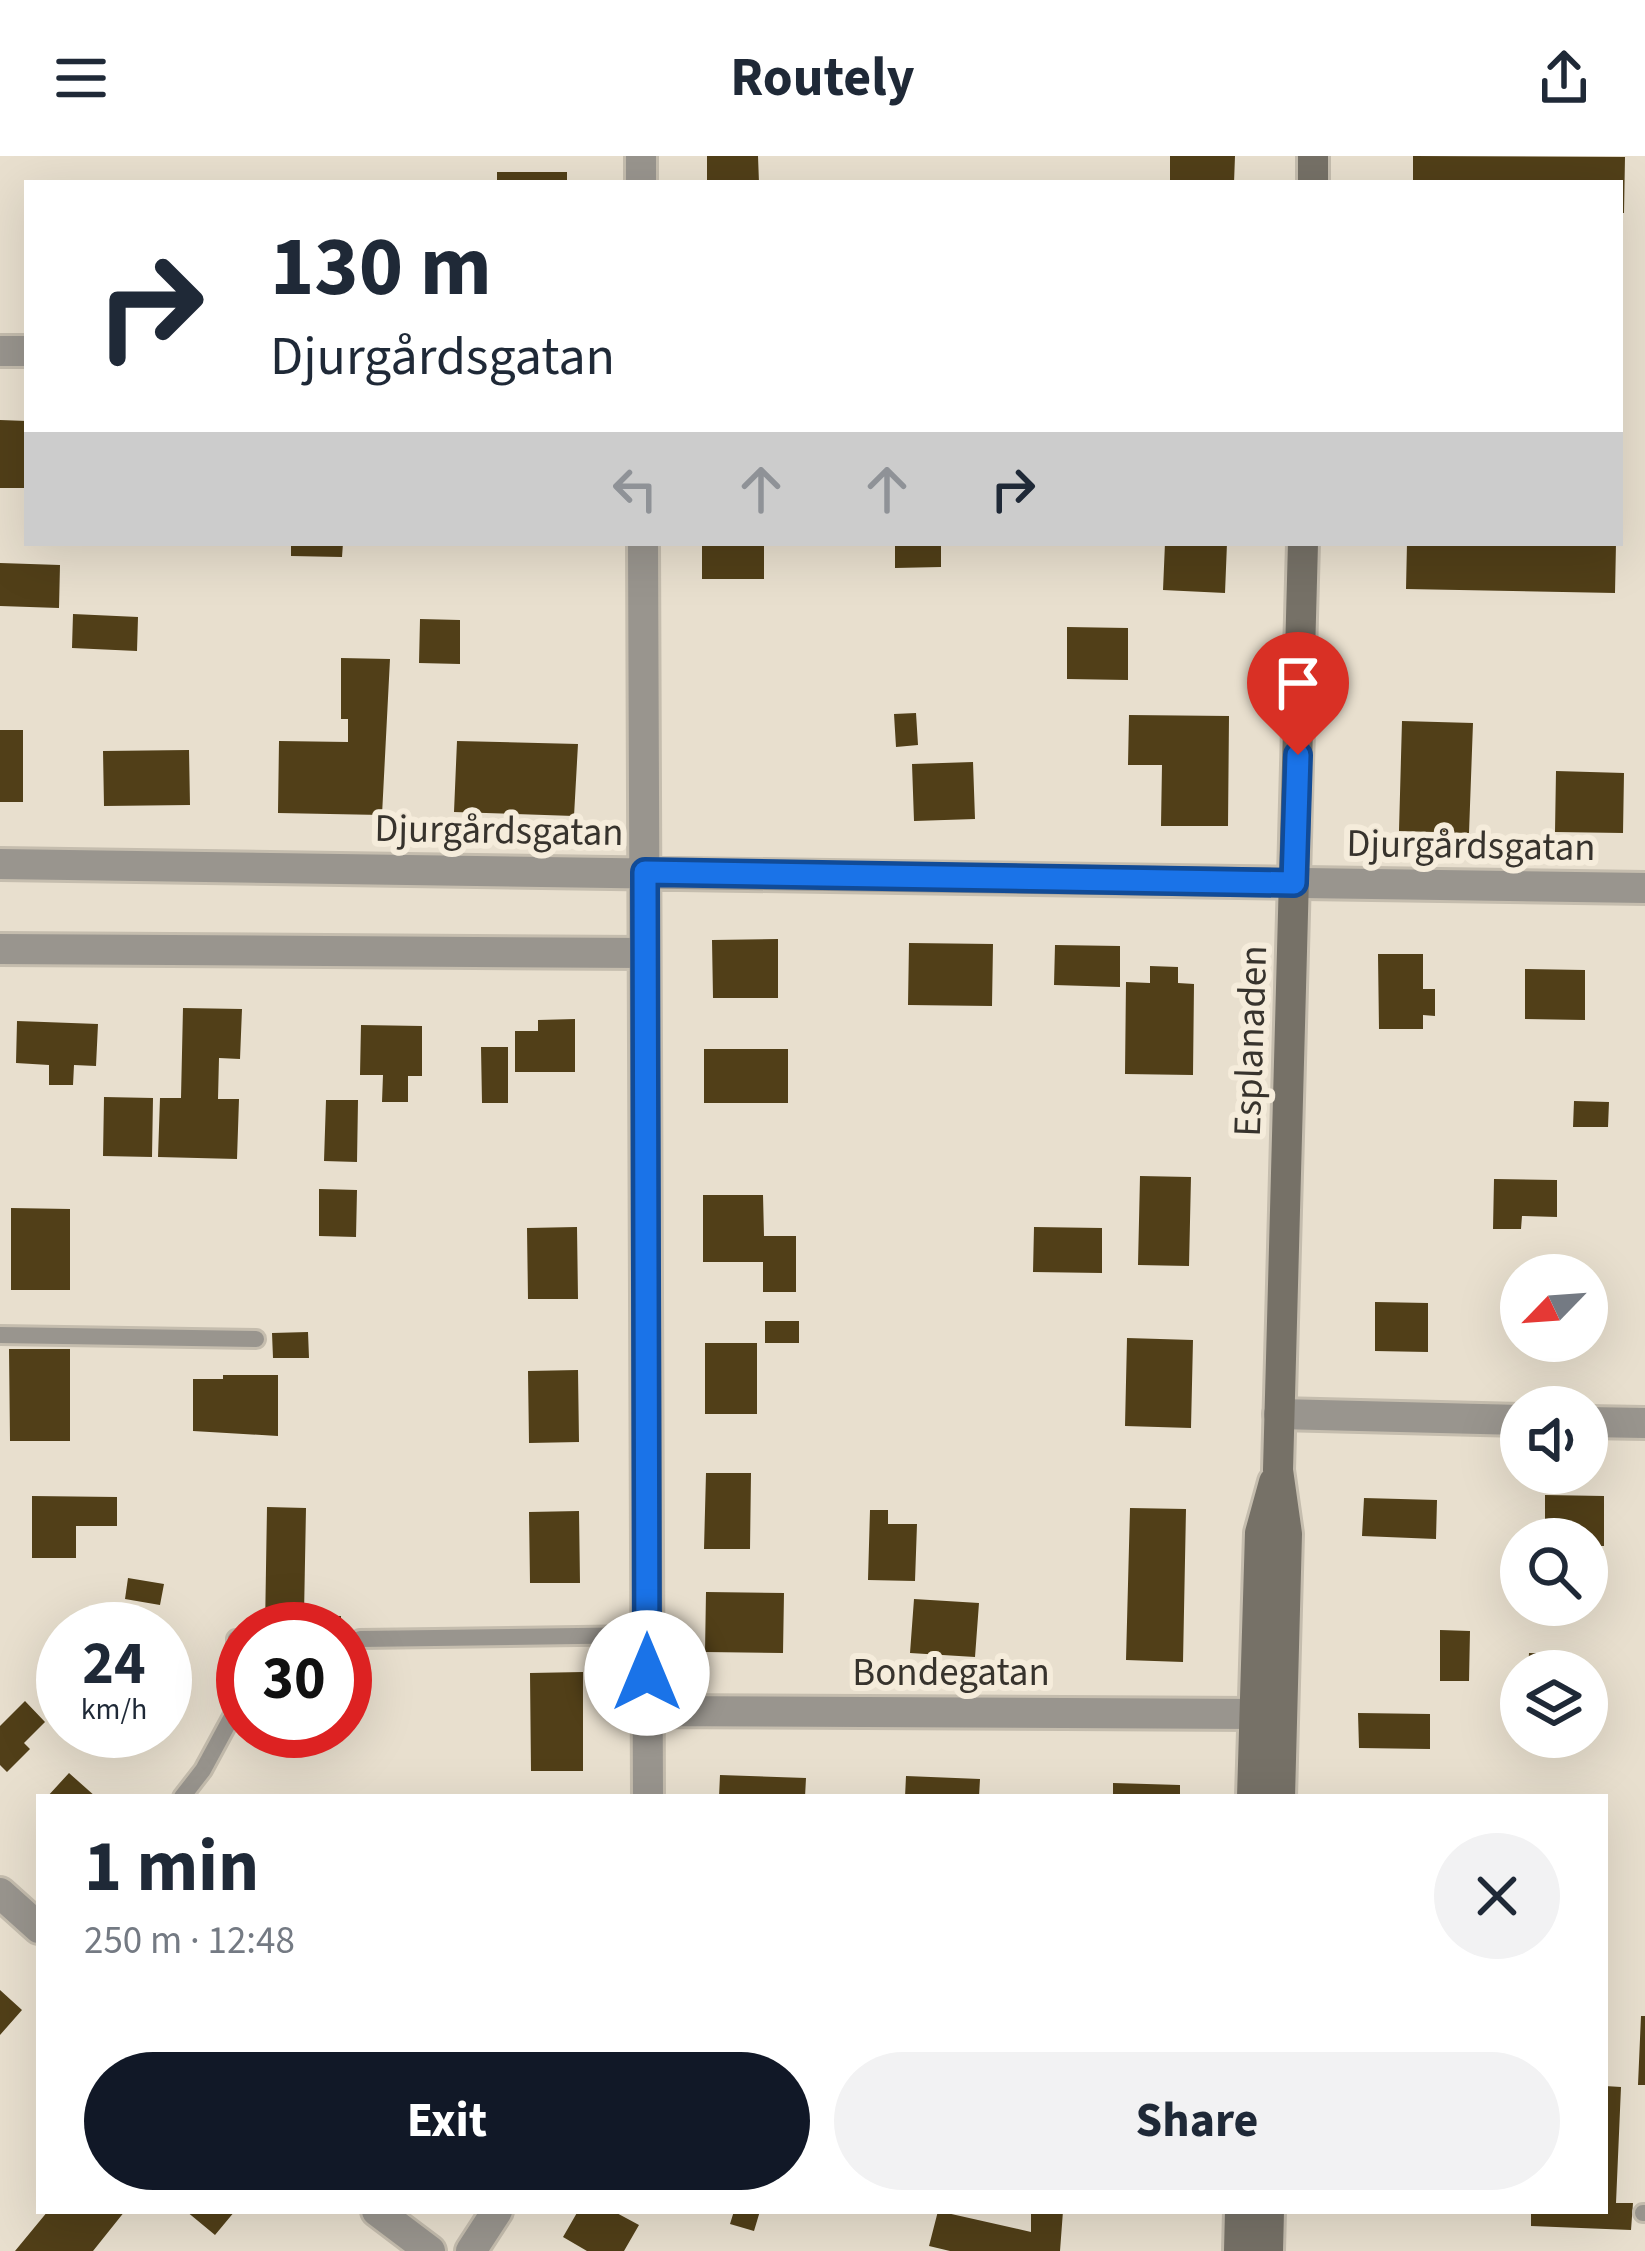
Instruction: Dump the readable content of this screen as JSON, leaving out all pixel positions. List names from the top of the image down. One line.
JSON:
{"streets":{"street":["Djurgårdsgatan","Esplanaden","Bondegatan"]},"crossings":[["Djurgårdsgatan","Esplanaden"],["Esplanaden","Bondegatan"]],"north":"bottom left","page":{"header":"Routely","turn":["130 m","Djurgårdsgatan"],"speed":"24 km/h","limit":"30","heading":["1 min","250 m · 12:48"],"buttons":["Exit","Share"]}}
